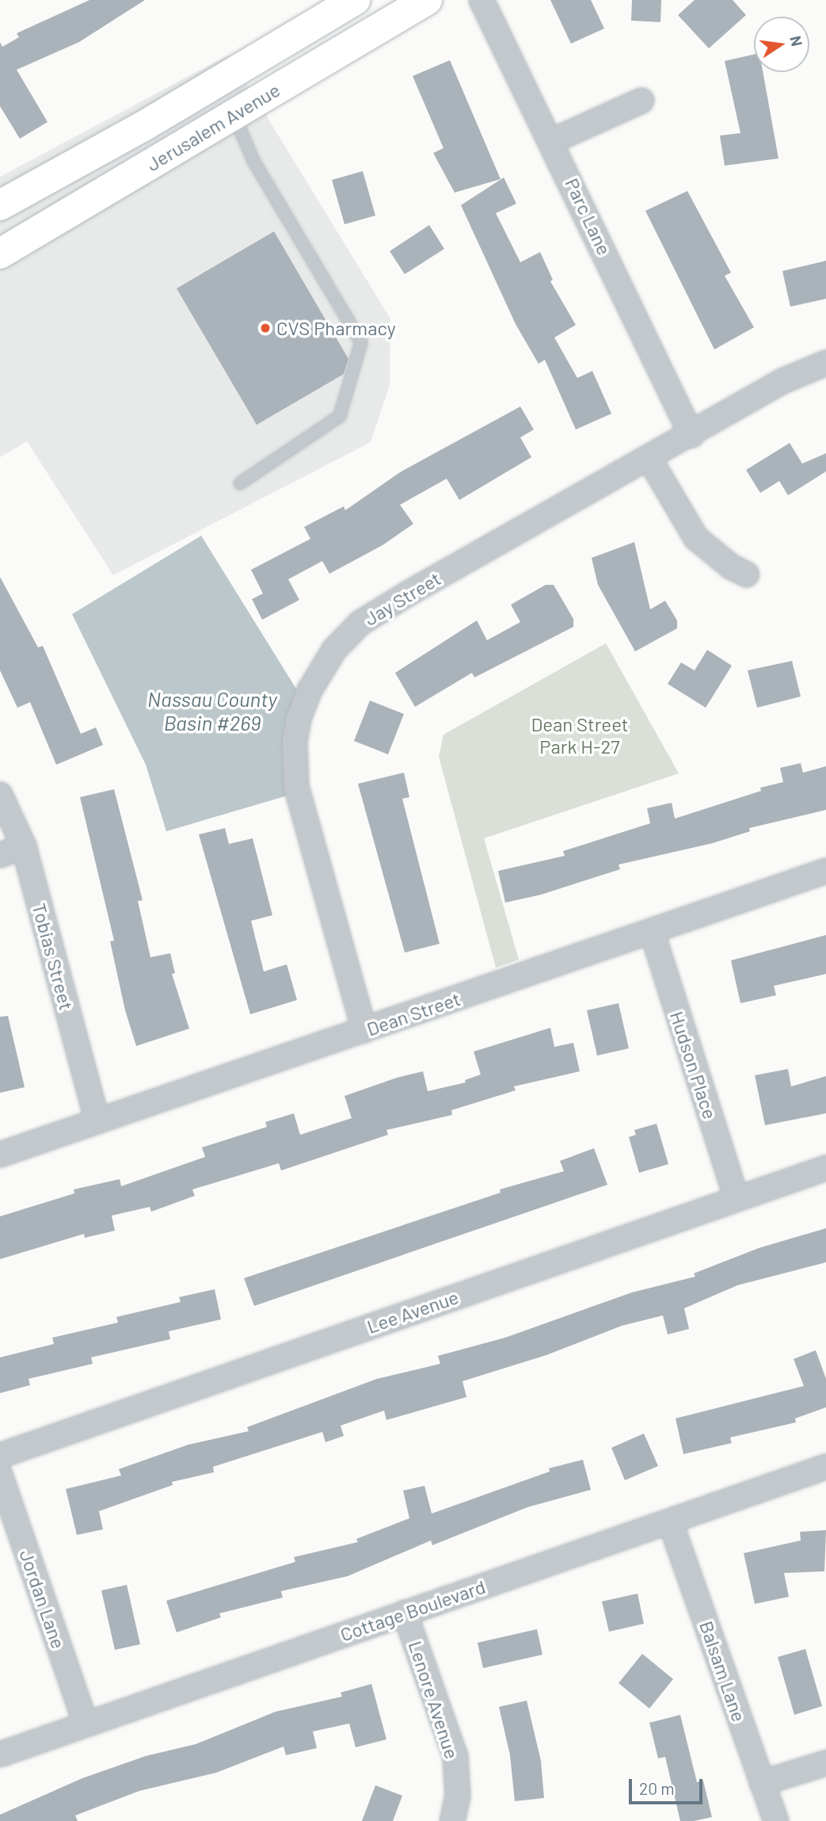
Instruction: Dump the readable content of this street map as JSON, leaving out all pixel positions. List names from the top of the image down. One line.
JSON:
{"streets":{"main road":["Jerusalem Avenue"],"street":["Parc Lane","Jay Street","Tobias Street","Dean Street","Hudson Place","Lee Avenue","Jordan Lane","Cottage Boulevard","Balsam Lane","Lenore Avenue"]},"crossings":[["Parc Lane","Jay Street"],["Jay Street","Dean Street"],["Tobias Street","Dean Street"],["Dean Street","Hudson Place"],["Hudson Place","Lee Avenue"],["Jordan Lane","Cottage Boulevard"],["Cottage Boulevard","Balsam Lane"],["Cottage Boulevard","Lenore Avenue"]],"water":["Nassau County Basin #269"],"parks":["Dean Street Park H-27"],"places":["CVS Pharmacy"],"scale_bar":"20 m","north":"right"}
